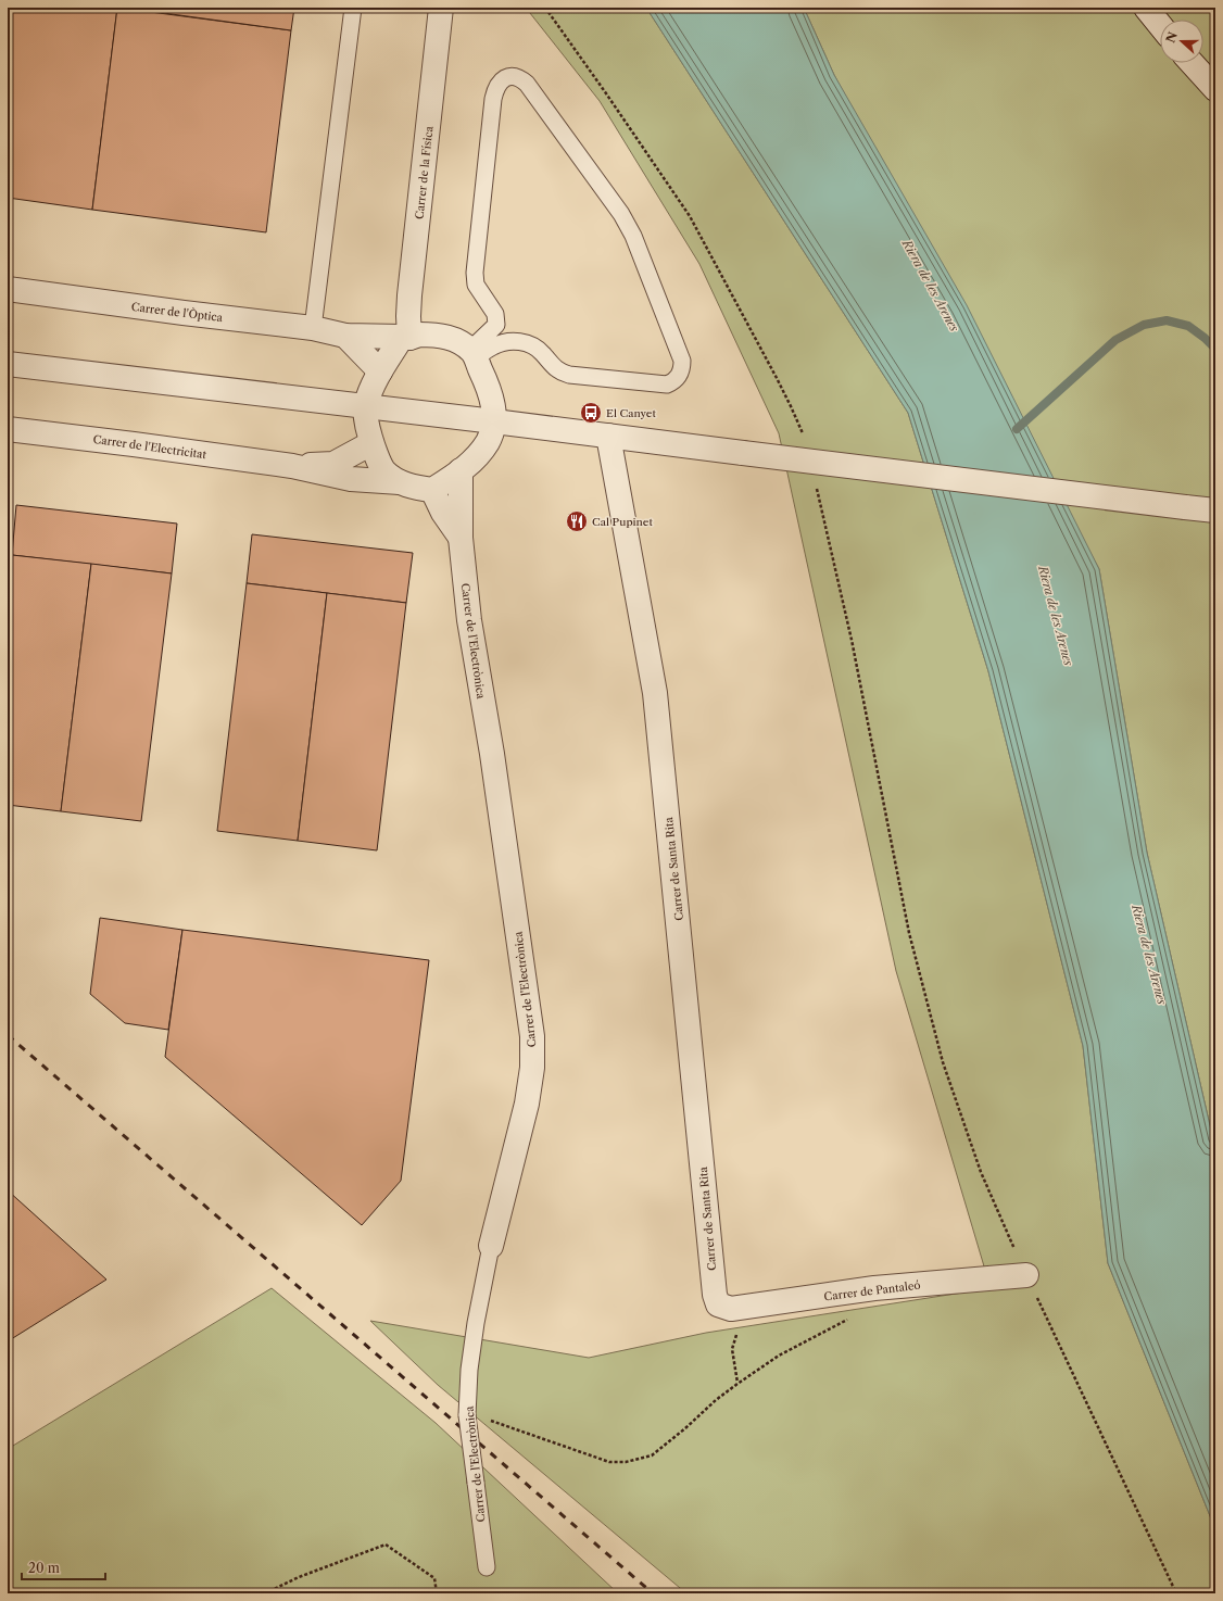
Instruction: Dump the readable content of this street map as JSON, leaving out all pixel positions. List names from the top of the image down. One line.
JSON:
{"streets":{"street":["Carrer de la Física","Carrer de l'Òptica","Carrer de l'Electricitat","Carrer de l'Electrònica","Carrer de Santa Rita","Carrer de Pantaleó"]},"crossings":[["Carrer de la Física","Carrer de l'Òptica"],["Carrer de Santa Rita","Carrer de Pantaleó"]],"water":["Riera de les Arenes"],"places":{"bus stop":["El Canyet"],"restaurant":["Cal Pupinet"]},"scale_bar":"20 m","north":"left"}
